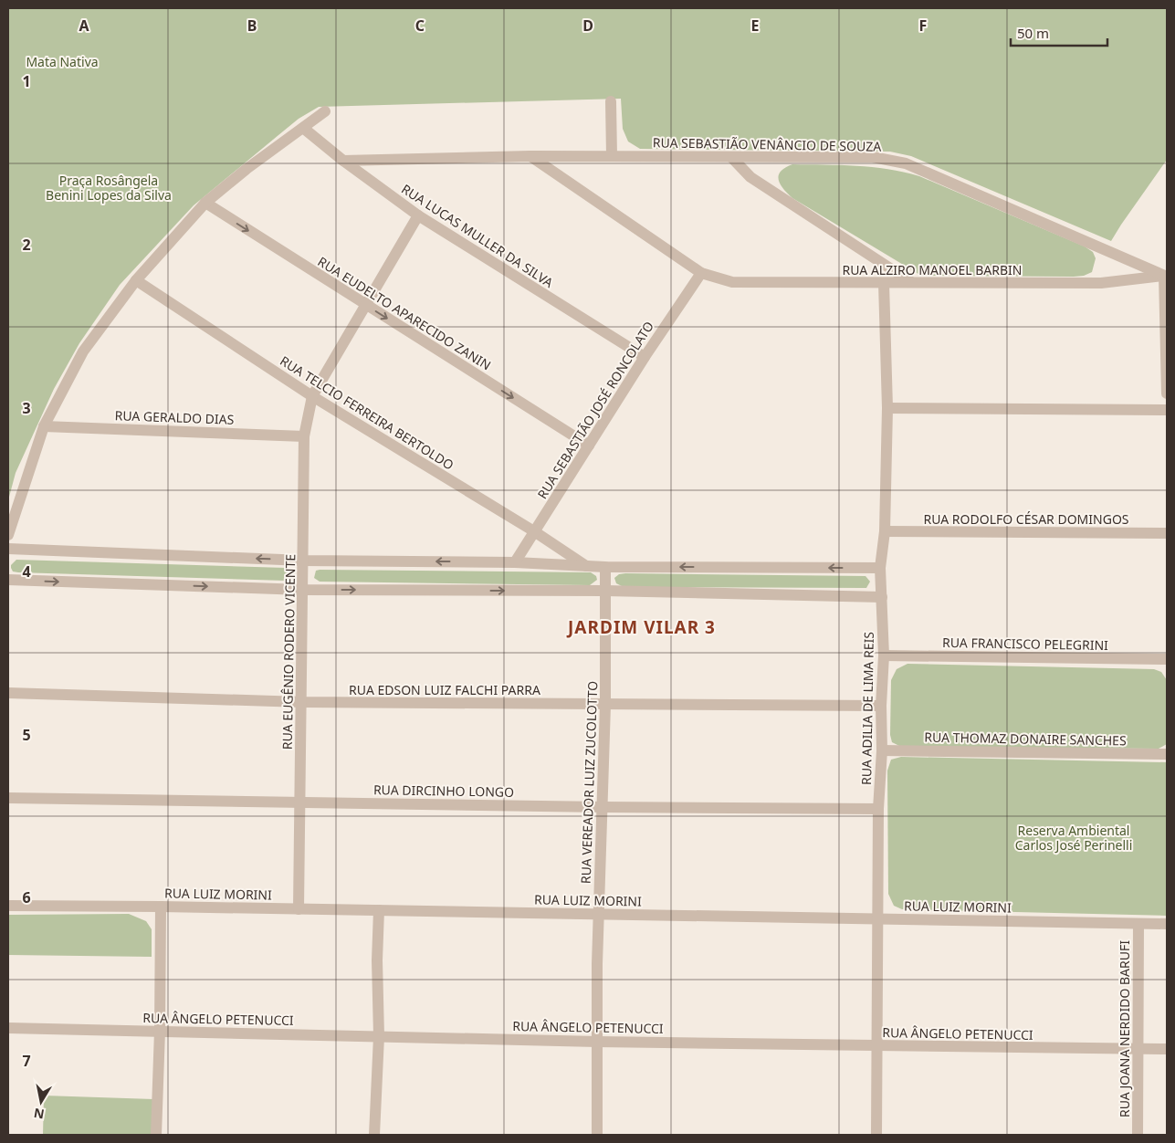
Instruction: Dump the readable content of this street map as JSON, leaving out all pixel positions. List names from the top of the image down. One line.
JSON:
{"streets":{"street":["RUA SEBASTIÃO VENÂNCIO DE SOUZA","RUA LUCAS MULLER DA SILVA","RUA ALZIRO MANOEL BARBIN","RUA EUDELTO APARECIDO ZANIN","RUA SEBASTIÃO JOSÉ RONCOLATO","RUA TELCIO FERREIRA BERTOLDO","RUA GERALDO DIAS","RUA RODOLFO CÉSAR DOMINGOS","RUA FRANCISCO PELEGRINI","RUA EUGÊNIO RODERO VICENTE","RUA EDSON LUIZ FALCHI PARRA","RUA ADILIA DE LIMA REIS","RUA THOMAZ DONAIRE SANCHES","RUA VEREADOR LUIZ ZUCOLOTTO","RUA DIRCINHO LONGO","RUA LUIZ MORINI","RUA ÂNGELO PETENUCCI","RUA JOANA NERDIDO BARUFI"]},"crossings":[["RUA SEBASTIÃO VENÂNCIO DE SOUZA","RUA LUCAS MULLER DA SILVA"],["RUA SEBASTIÃO VENÂNCIO DE SOUZA","RUA ALZIRO MANOEL BARBIN"],["RUA LUCAS MULLER DA SILVA","RUA SEBASTIÃO JOSÉ RONCOLATO"],["RUA LUCAS MULLER DA SILVA","RUA EUGÊNIO RODERO VICENTE"],["RUA ALZIRO MANOEL BARBIN","RUA SEBASTIÃO JOSÉ RONCOLATO"],["RUA ALZIRO MANOEL BARBIN","RUA ADILIA DE LIMA REIS"],["RUA EUDELTO APARECIDO ZANIN","RUA SEBASTIÃO JOSÉ RONCOLATO"],["RUA EUDELTO APARECIDO ZANIN","RUA EUGÊNIO RODERO VICENTE"],["RUA SEBASTIÃO JOSÉ RONCOLATO","RUA TELCIO FERREIRA BERTOLDO"],["RUA TELCIO FERREIRA BERTOLDO","RUA EUGÊNIO RODERO VICENTE"],["RUA GERALDO DIAS","RUA EUGÊNIO RODERO VICENTE"],["RUA RODOLFO CÉSAR DOMINGOS","RUA ADILIA DE LIMA REIS"],["RUA FRANCISCO PELEGRINI","RUA ADILIA DE LIMA REIS"],["RUA EUGÊNIO RODERO VICENTE","RUA EDSON LUIZ FALCHI PARRA"],["RUA EUGÊNIO RODERO VICENTE","RUA DIRCINHO LONGO"],["RUA EUGÊNIO RODERO VICENTE","RUA LUIZ MORINI"],["RUA EDSON LUIZ FALCHI PARRA","RUA ADILIA DE LIMA REIS"],["RUA EDSON LUIZ FALCHI PARRA","RUA VEREADOR LUIZ ZUCOLOTTO"],["RUA ADILIA DE LIMA REIS","RUA THOMAZ DONAIRE SANCHES"],["RUA ADILIA DE LIMA REIS","RUA DIRCINHO LONGO"],["RUA ADILIA DE LIMA REIS","RUA LUIZ MORINI"],["RUA ADILIA DE LIMA REIS","RUA ÂNGELO PETENUCCI"],["RUA VEREADOR LUIZ ZUCOLOTTO","RUA DIRCINHO LONGO"],["RUA VEREADOR LUIZ ZUCOLOTTO","RUA LUIZ MORINI"],["RUA VEREADOR LUIZ ZUCOLOTTO","RUA ÂNGELO PETENUCCI"],["RUA LUIZ MORINI","RUA JOANA NERDIDO BARUFI"],["RUA ÂNGELO PETENUCCI","RUA JOANA NERDIDO BARUFI"]],"one_way":["RUA EUDELTO APARECIDO ZANIN"],"districts":["JARDIM VILAR 3"],"parks":["Mata Nativa","Praça Rosângela Benini Lopes da Silva","Reserva Ambiental Carlos José Perinelli"],"scale_bar":"50 m","north":"bottom","grid":{"columns":["A","B","C","D","E","F"],"rows":["1","2","3","4","5","6","7"]}}
